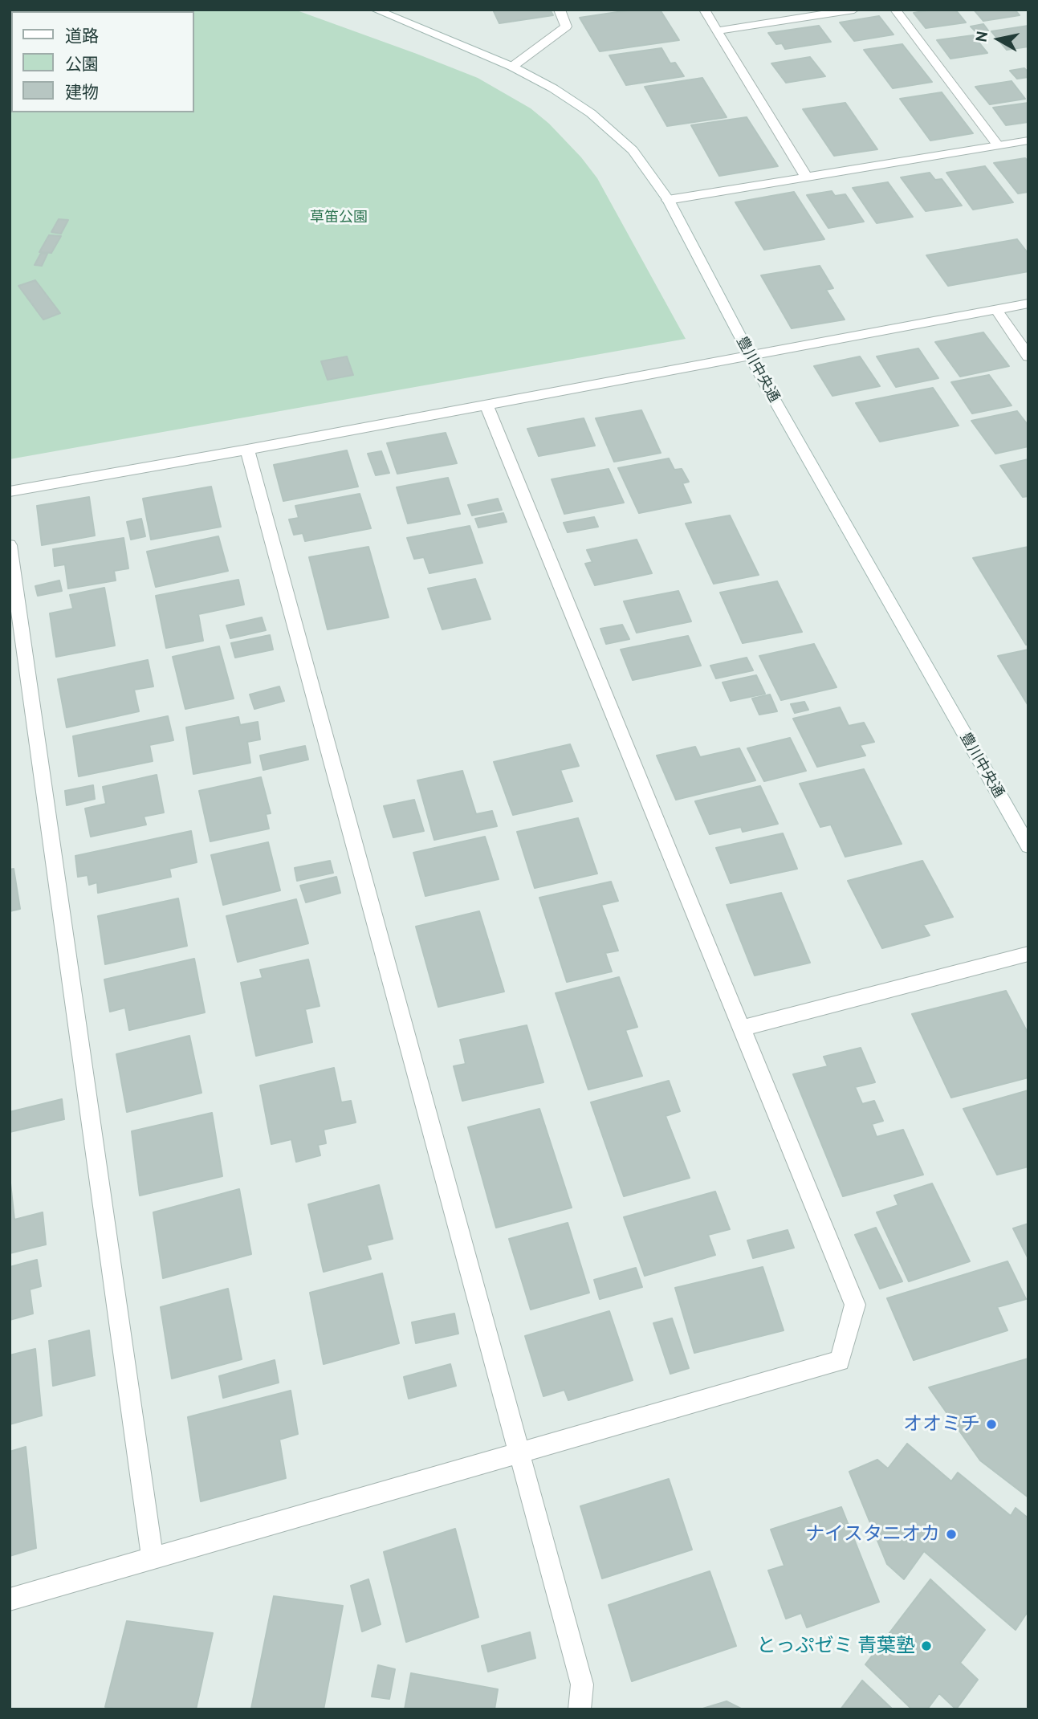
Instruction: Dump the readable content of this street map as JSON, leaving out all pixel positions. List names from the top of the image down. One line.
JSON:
{"streets":{"street":["豊川中央通"]},"parks":["草笛公園"],"places":["オオミチ","ナイスタニオカ","とっぷゼミ 青葉塾"],"legend":["道路","公園","建物"],"north":"left"}
